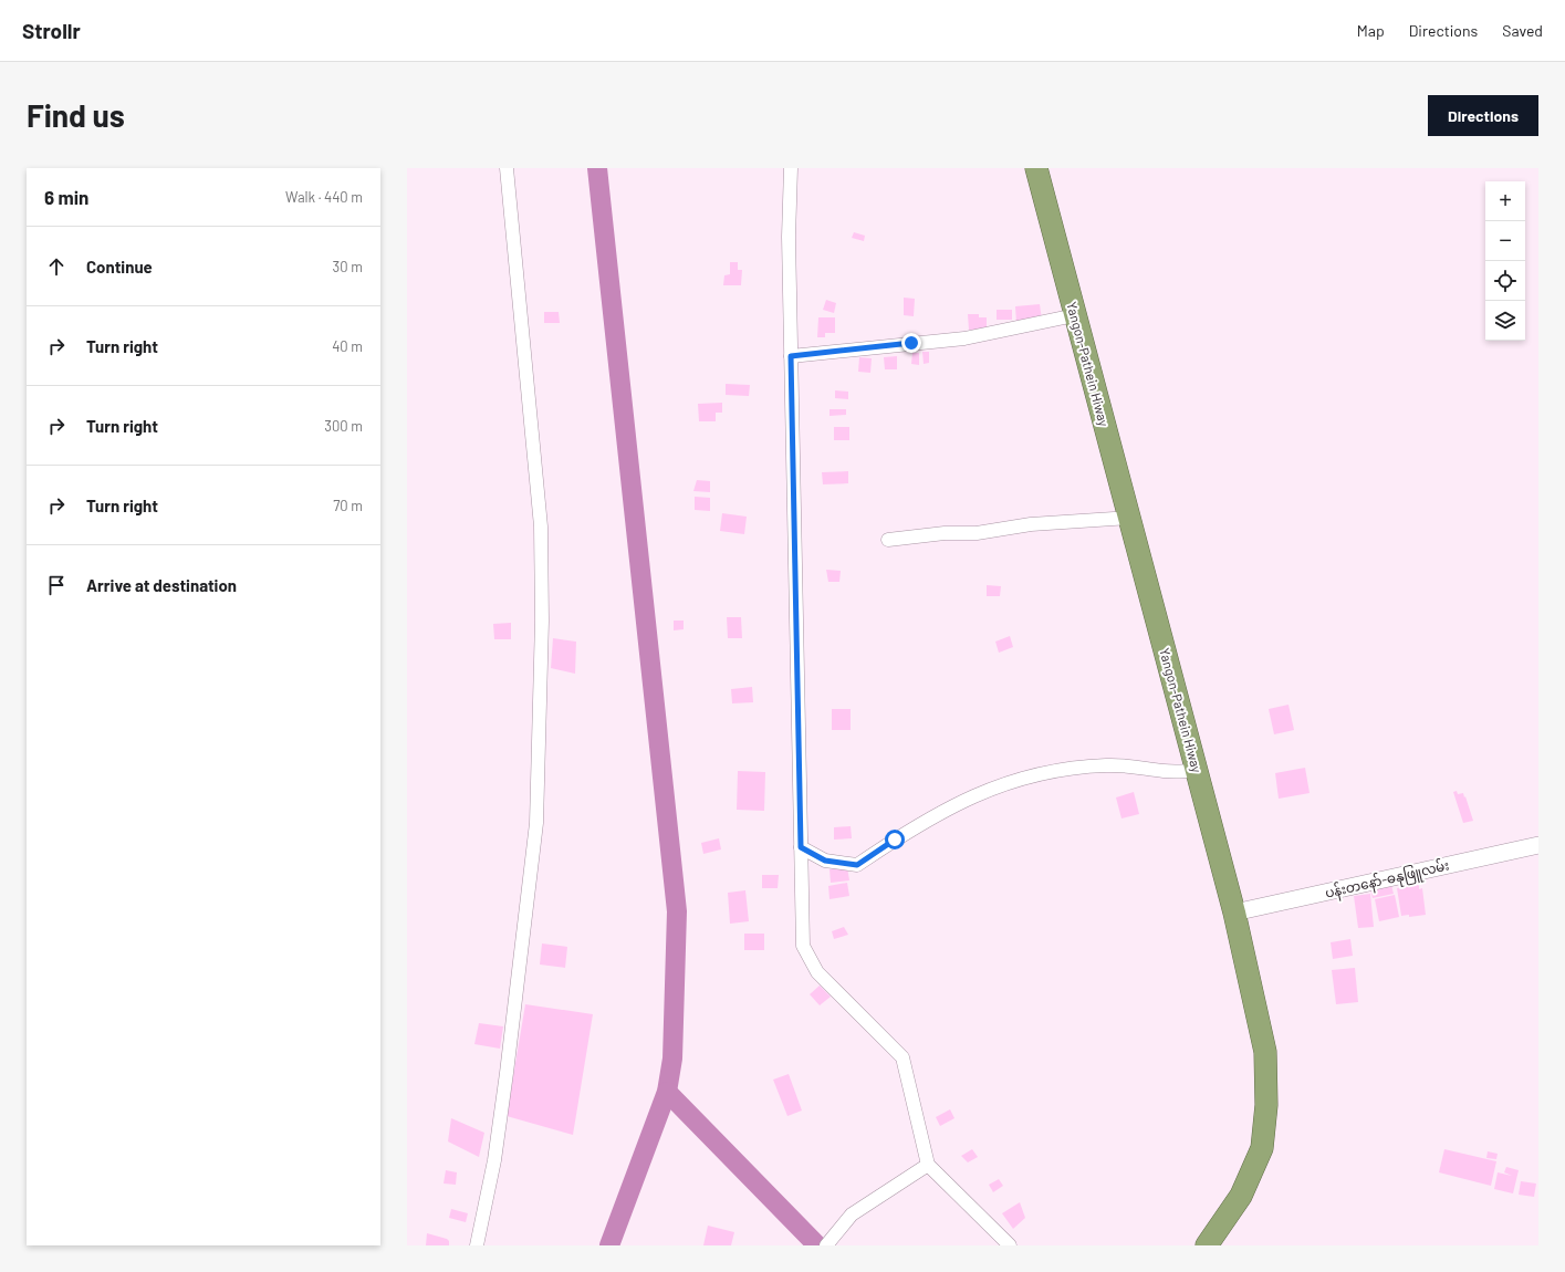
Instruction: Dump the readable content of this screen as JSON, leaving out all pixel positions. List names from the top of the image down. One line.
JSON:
{"streets":{"highway":["Yangon-Pathein Hiway"],"street":["ပန်းတနော်-ဓနုဖြူလမ်း"]},"crossings":[["Yangon-Pathein Hiway","ပန်းတနော်-ဓနုဖြူလမ်း"]],"page":{"header":"Strollr","nav":["Map","Directions","Saved"],"buttons":"Directions","title":"Find us","heading":["6 min","Walk · 440 m"],"map_buttons":["+","−"],"list":[["Continue","30 m"],["Turn right","40 m"],["Turn right","300 m"],["Turn right","70 m"],"Arrive at destination"]}}
